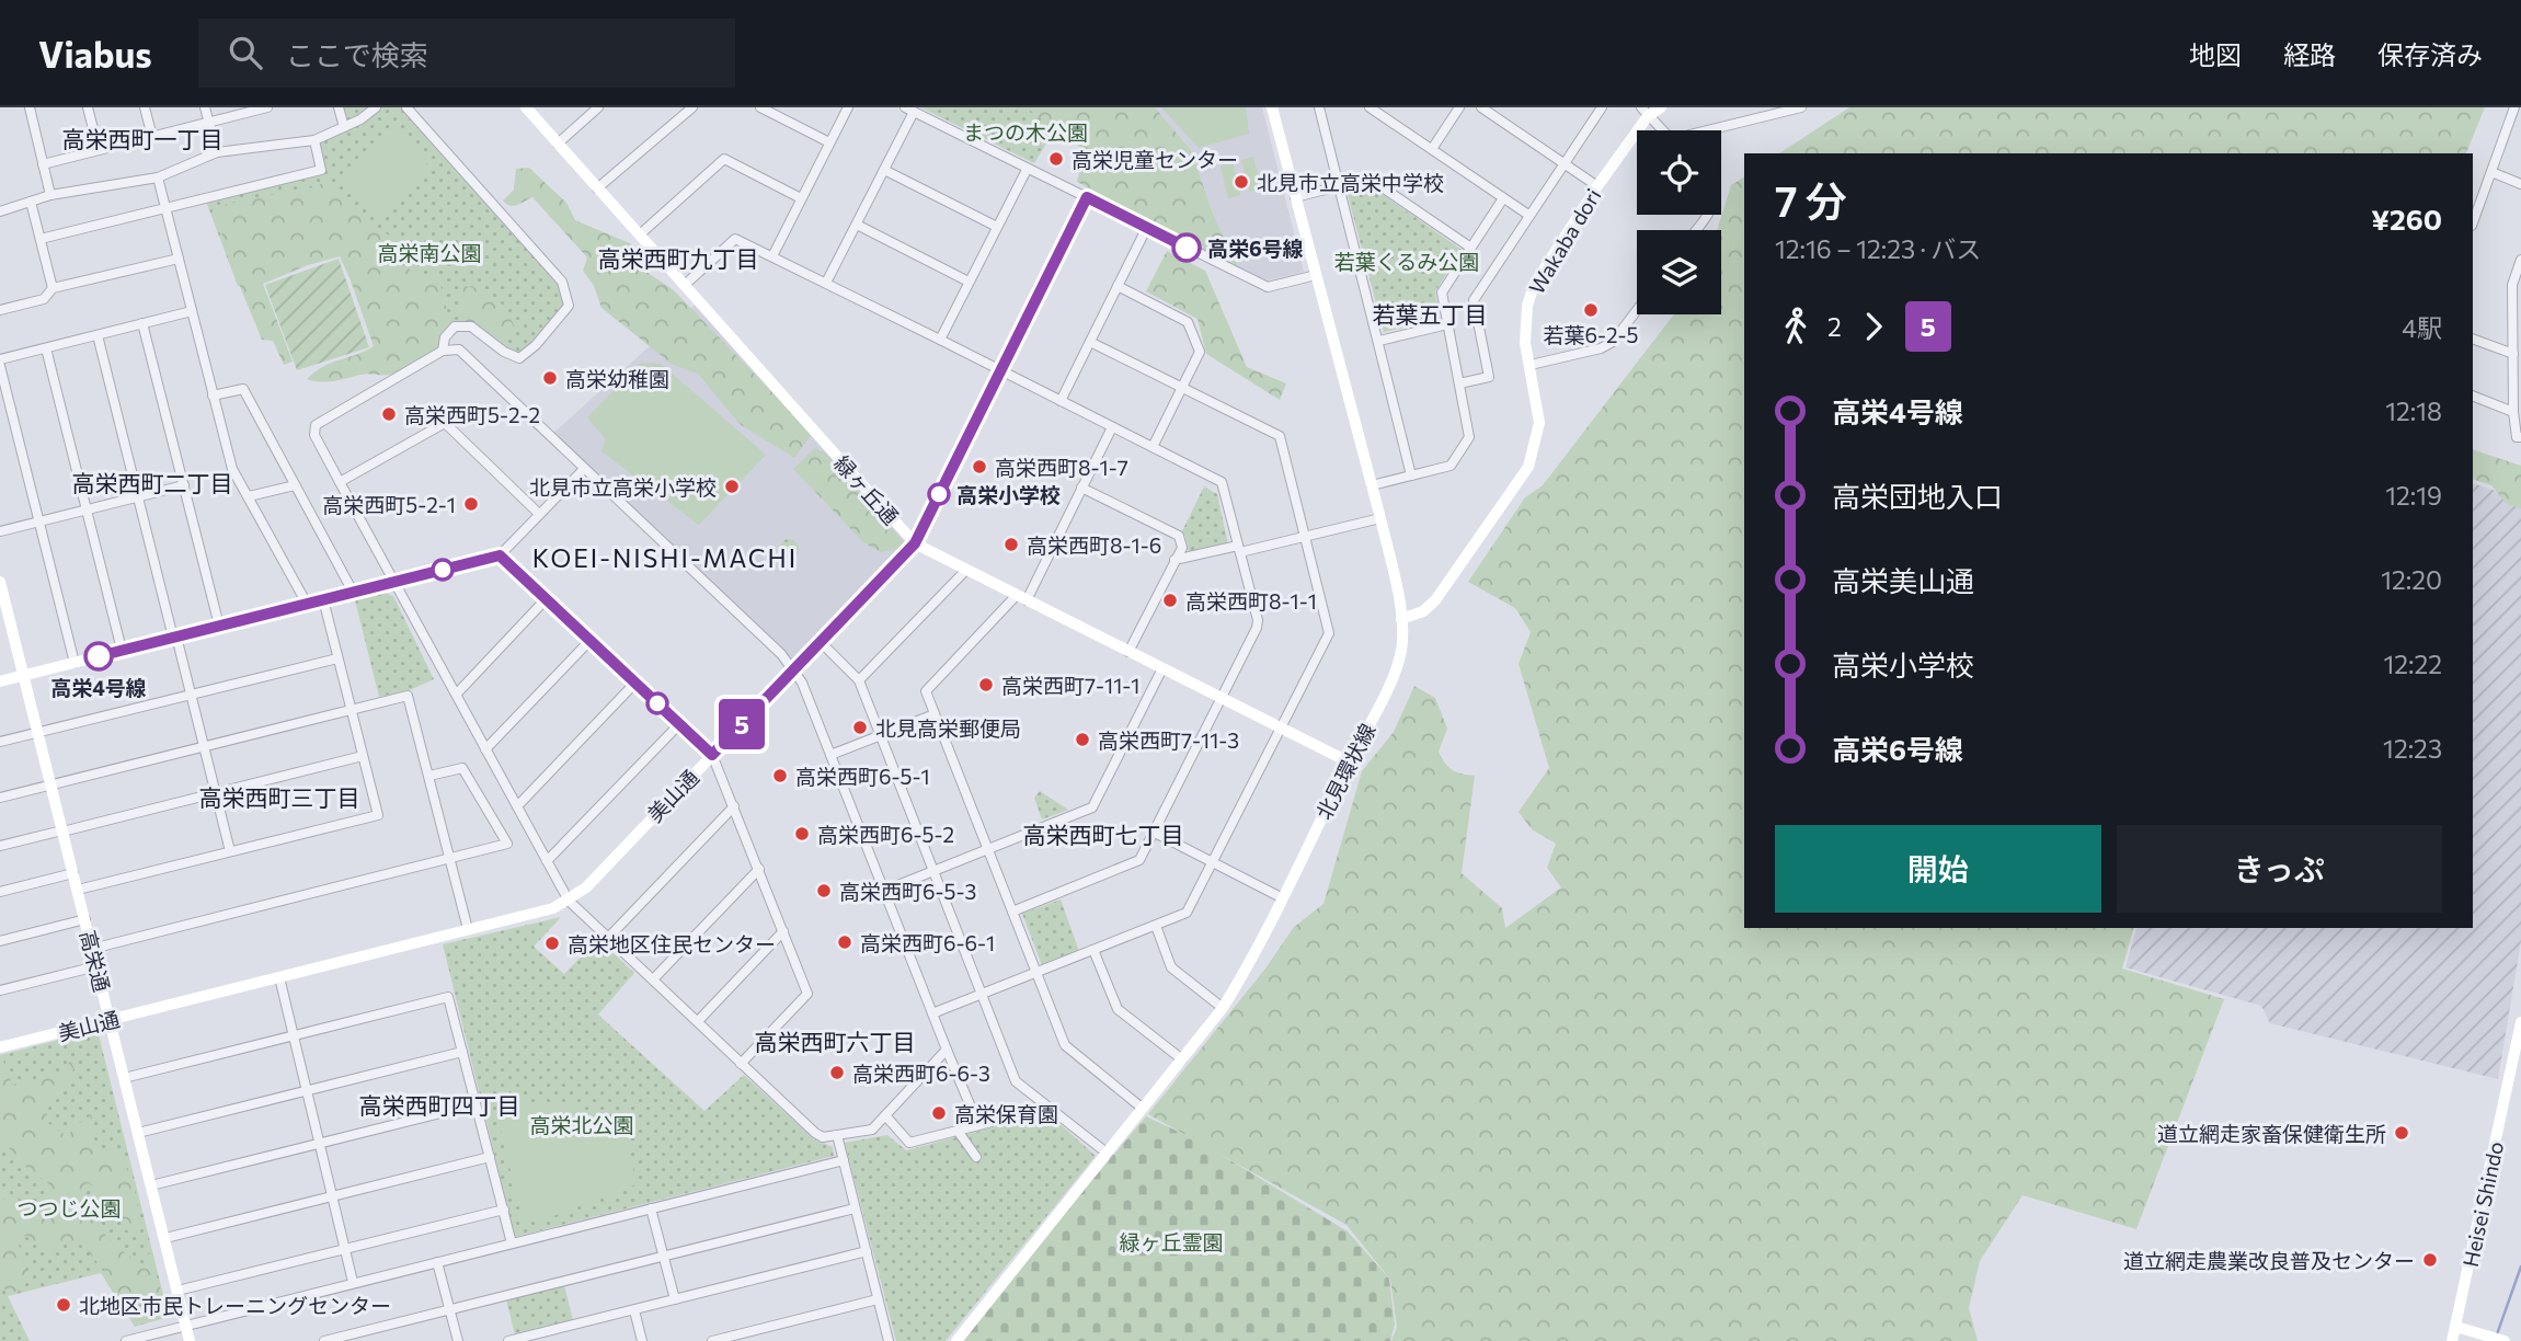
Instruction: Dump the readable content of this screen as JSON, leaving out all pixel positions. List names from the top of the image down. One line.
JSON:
{"streets":{"street":["Wakaba dori","緑ヶ丘通","北見環状線","美山通","高栄通","Heisei Shindo"]},"crossings":[["Wakaba dori","北見環状線"],["緑ヶ丘通","北見環状線"],["緑ヶ丘通","美山通"],["美山通","高栄通"]],"districts":["高栄西町一丁目","高栄西町九丁目","若葉五丁目","高栄西町二丁目","KOEI-NISHI-MACHI","高栄西町三丁目","高栄西町七丁目","高栄西町六丁目","高栄西町四丁目"],"parks":["まつの木公園","高栄南公園","若葉くるみ公園","高栄北公園","つつじ公園","緑ヶ丘霊園"],"places":["高栄児童センター","北見市立高栄中学校","高栄6号線","若葉6-2-5","高栄幼稚園","高栄西町5-2-2","高栄西町8-1-7","北見市立高栄小学校","高栄小学校","高栄西町5-2-1","高栄西町8-1-6","高栄西町8-1-1","高栄4号線","高栄西町7-11-1","北見高栄郵便局","高栄西町7-11-3","高栄西町6-5-1","高栄西町6-5-2","高栄西町6-5-3","高栄西町6-6-1","高栄地区住民センター","高栄西町6-6-3","高栄保育園","道立網走家畜保健衛生所","道立網走農業改良普及センター","北地区市民トレーニングセンター"],"lines":["bus line 5"],"page":{"header":"Viabus","search":"ここで検索","nav":["地図","経路","保存済み"],"on_map":"5","heading":["7 分","12:16 – 12:23 · バス","¥260"],"legs":["2","5","4駅"],"list":[{"name":"高栄4号線","value":"12:18"},{"name":"高栄団地入口","value":"12:19"},{"name":"高栄美山通","value":"12:20"},{"name":"高栄小学校","value":"12:22"},{"name":"高栄6号線","value":"12:23"}],"buttons":["開始","きっぷ"]}}
